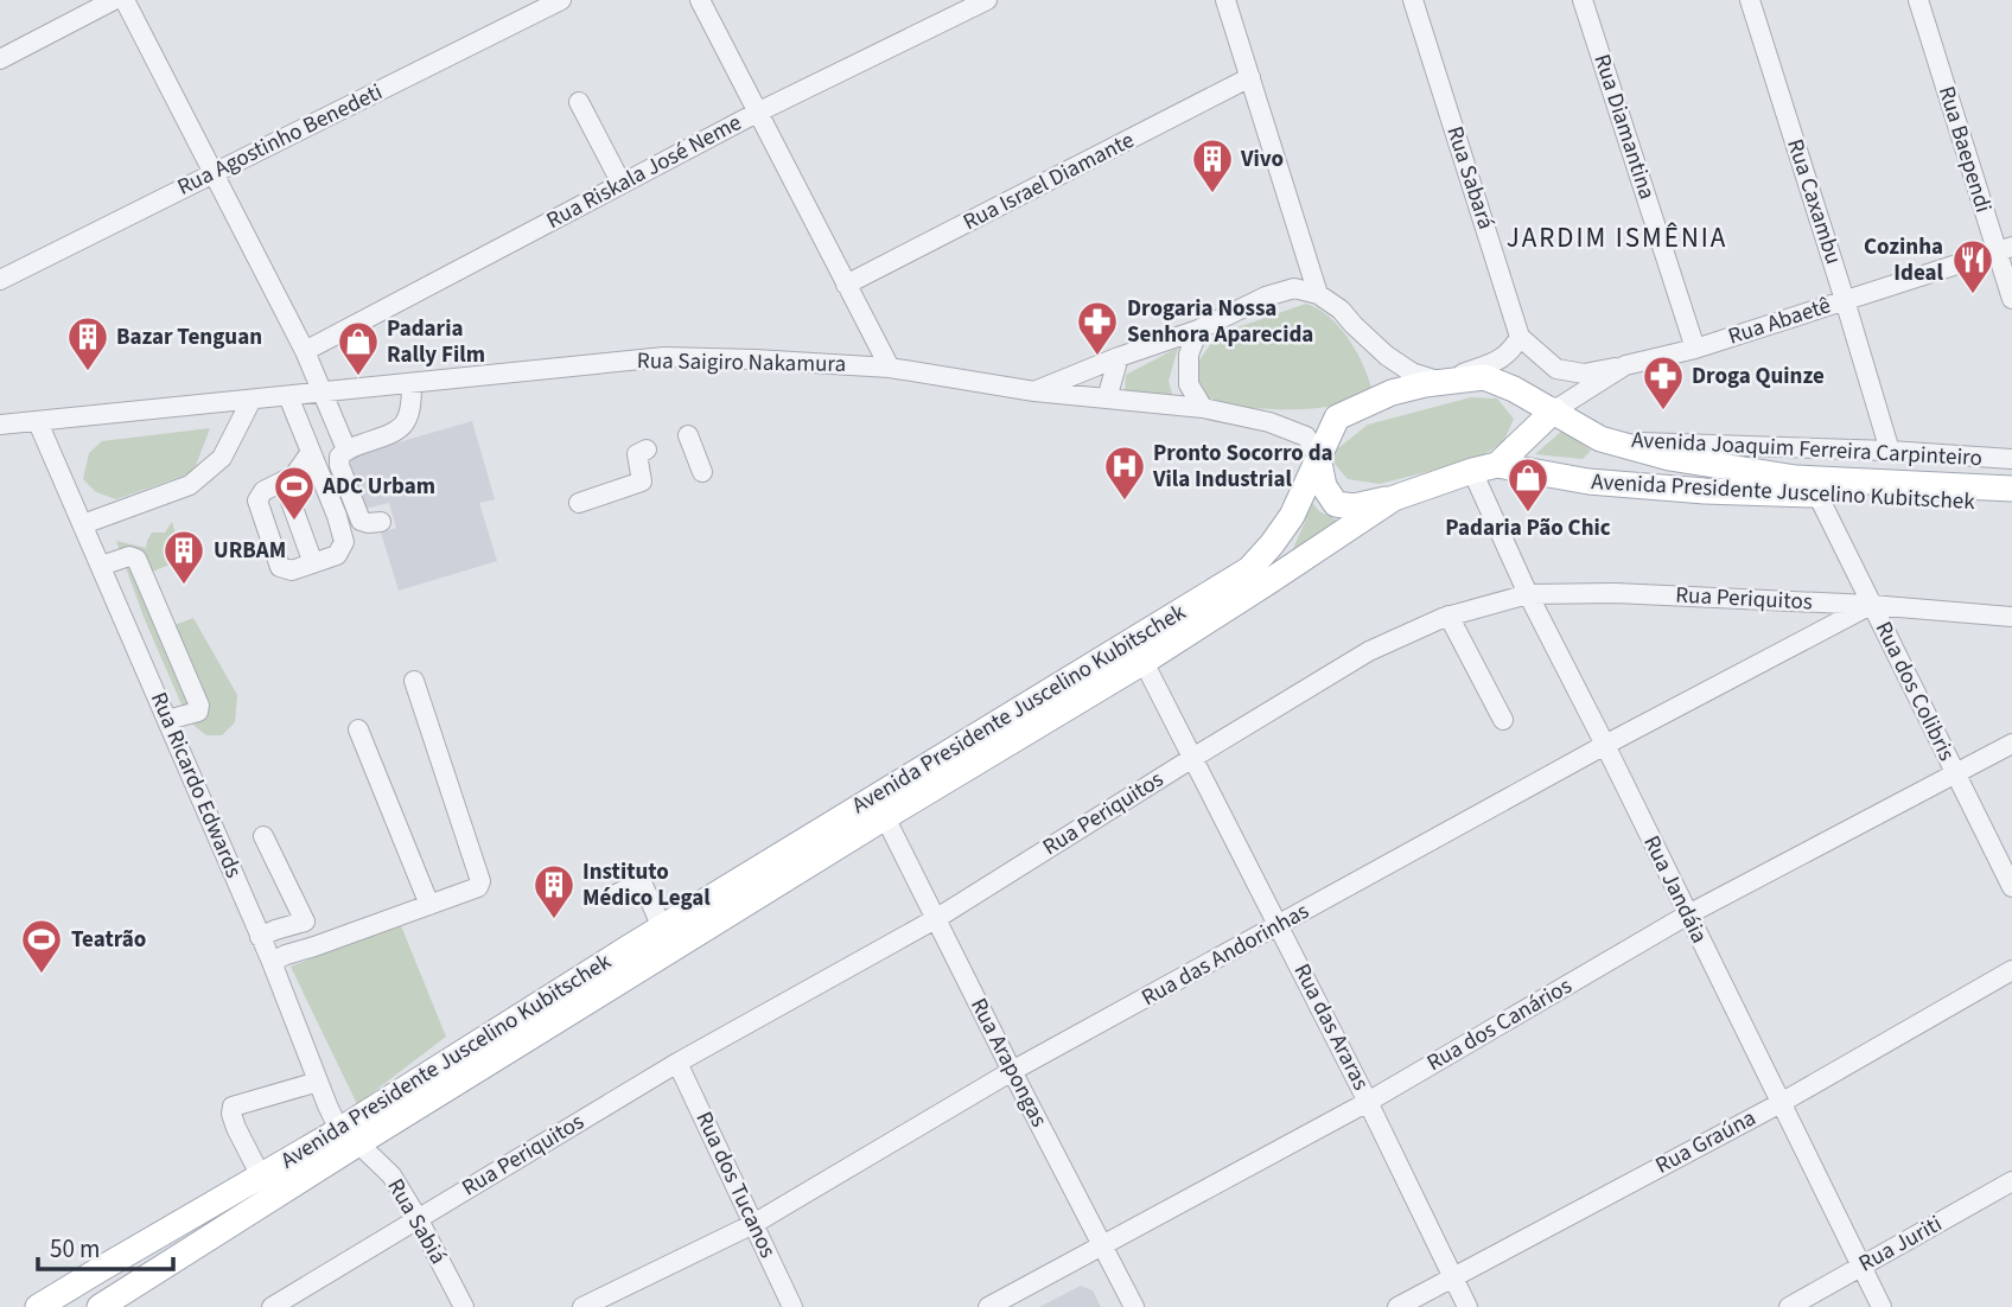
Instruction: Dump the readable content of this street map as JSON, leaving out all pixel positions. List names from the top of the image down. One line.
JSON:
{"streets":{"main road":["Avenida Presidente Juscelino Kubitschek"],"street":["Rua Diamantina","Rua Agostinho Benedeti","Rua Baependi","Rua Riskala José Neme","Rua Sabará","Rua Israel Diamante","Rua Caxambu","Rua Abaetê","Rua Saigiro Nakamura","Avenida Joaquim Ferreira Carpinteiro","Rua Periquitos","Rua dos Colibris","Rua Ricardo Edwards","Rua Jandáia","Rua das Andorinhas","Rua dos Canários","Rua das Araras","Rua Arapongas","Rua Graúna","Rua dos Tucanos","Rua Sabiá","Rua Juriti"]},"crossings":[["Rua Diamantina","Rua Abaetê"],["Rua Baependi","Rua Abaetê"],["Rua Caxambu","Rua Abaetê"],["Rua Caxambu","Avenida Joaquim Ferreira Carpinteiro"],["Rua Abaetê","Avenida Presidente Juscelino Kubitschek"],["Rua Saigiro Nakamura","Avenida Presidente Juscelino Kubitschek"],["Rua Saigiro Nakamura","Rua Ricardo Edwards"],["Avenida Joaquim Ferreira Carpinteiro","Avenida Presidente Juscelino Kubitschek"],["Avenida Presidente Juscelino Kubitschek","Rua dos Colibris"],["Avenida Presidente Juscelino Kubitschek","Rua Ricardo Edwards"],["Avenida Presidente Juscelino Kubitschek","Rua Jandáia"],["Avenida Presidente Juscelino Kubitschek","Rua das Araras"],["Avenida Presidente Juscelino Kubitschek","Rua Arapongas"],["Avenida Presidente Juscelino Kubitschek","Rua Sabiá"],["Rua Periquitos","Rua dos Colibris"],["Rua Periquitos","Rua Jandáia"],["Rua Periquitos","Rua das Andorinhas"],["Rua Periquitos","Rua das Araras"],["Rua Periquitos","Rua Arapongas"],["Rua Periquitos","Rua dos Tucanos"],["Rua Periquitos","Rua Sabiá"],["Rua dos Colibris","Rua das Andorinhas"],["Rua dos Colibris","Rua dos Canários"],["Rua Ricardo Edwards","Rua Sabiá"],["Rua Jandáia","Rua das Andorinhas"],["Rua Jandáia","Rua dos Canários"],["Rua Jandáia","Rua Graúna"],["Rua Jandáia","Rua Juriti"],["Rua das Andorinhas","Rua das Araras"],["Rua das Andorinhas","Rua Arapongas"],["Rua das Andorinhas","Rua dos Tucanos"],["Rua dos Canários","Rua das Araras"],["Rua dos Canários","Rua Arapongas"],["Rua das Araras","Rua Graúna"]],"districts":["JARDIM ISMÊNIA"],"places":{"building":["Vivo","Bazar Tenguan","URBAM","Instituto Médico Legal"],"restaurant":["Cozinha Ideal"],"pharmacy":["Drogaria Nossa Senhora Aparecida","Droga Quinze"],"shop":["Padaria Rally Film","Padaria Pão Chic"],"hospital":["Pronto Socorro da Vila Industrial"],"sports":["ADC Urbam","Teatrão"]},"scale_bar":"50 m"}
